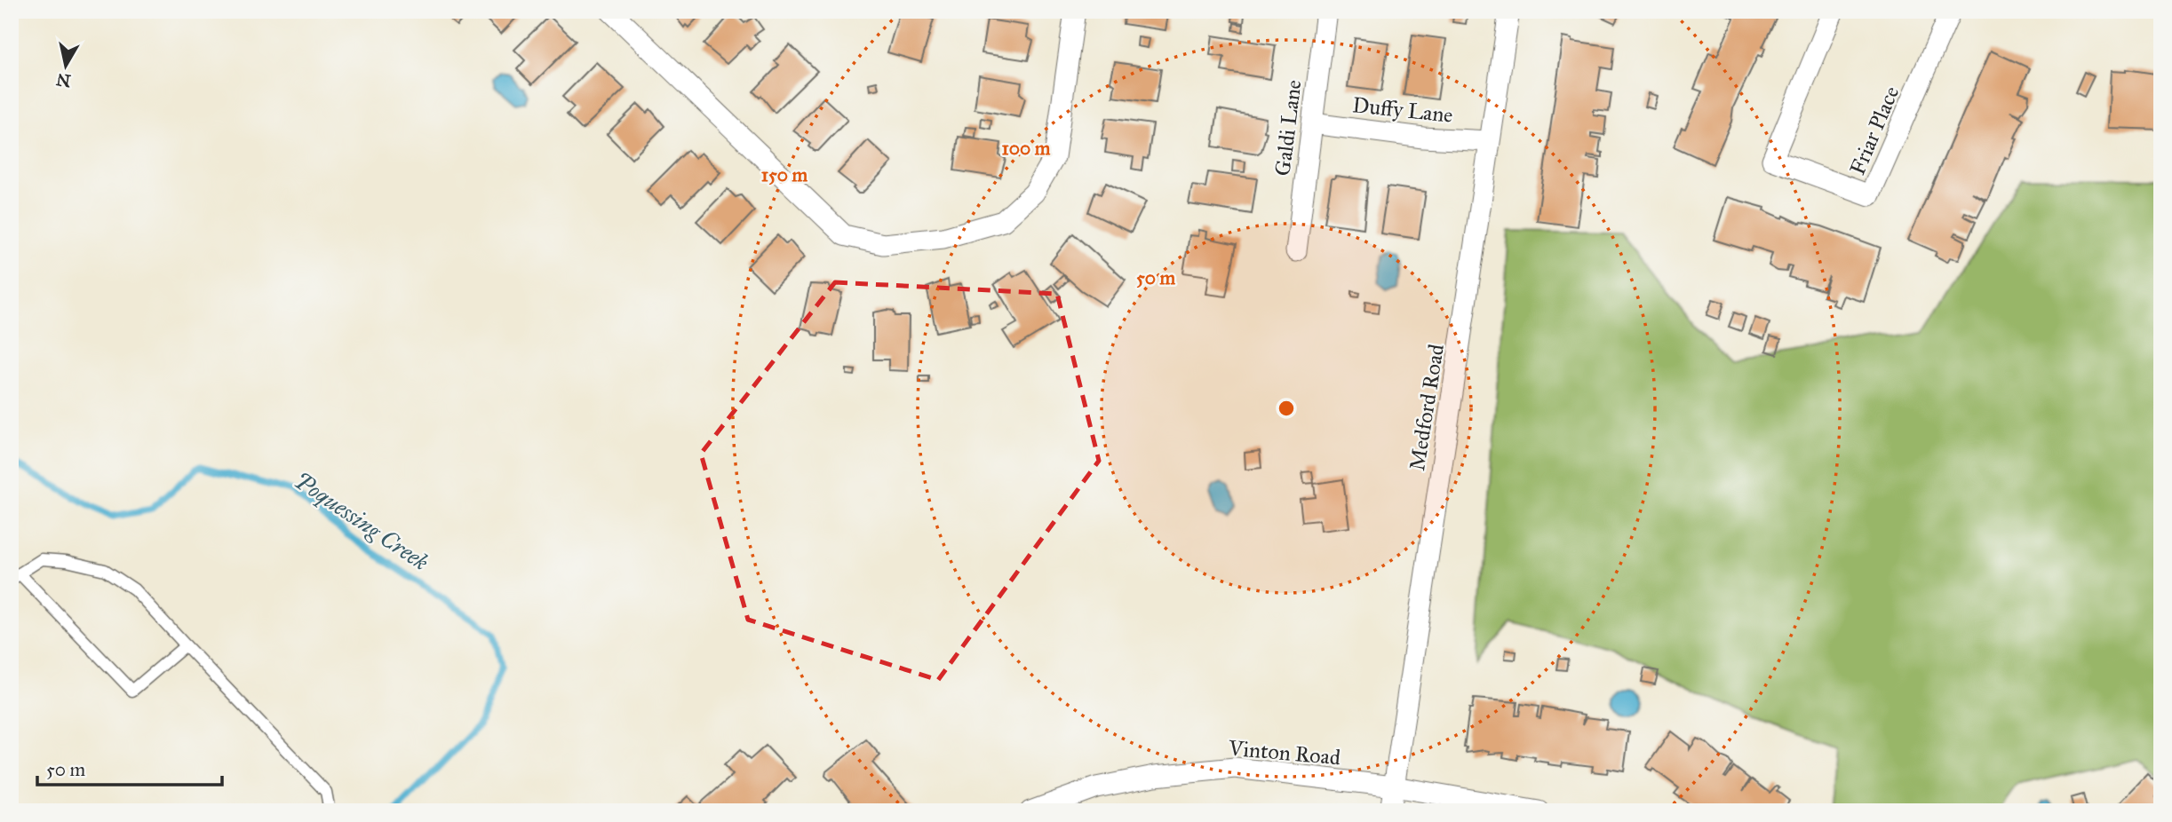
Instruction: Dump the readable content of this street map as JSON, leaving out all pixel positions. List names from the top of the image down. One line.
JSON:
{"streets":{"street":["Duffy Lane","Galdi Lane","Friar Place","Medford Road","Vinton Road"]},"crossings":[["Duffy Lane","Galdi Lane"],["Duffy Lane","Medford Road"],["Medford Road","Vinton Road"]],"water":["Poquessing Creek"],"scale_bar":"50 m","north":"bottom","rings":["100 m","150 m","50 m"]}
